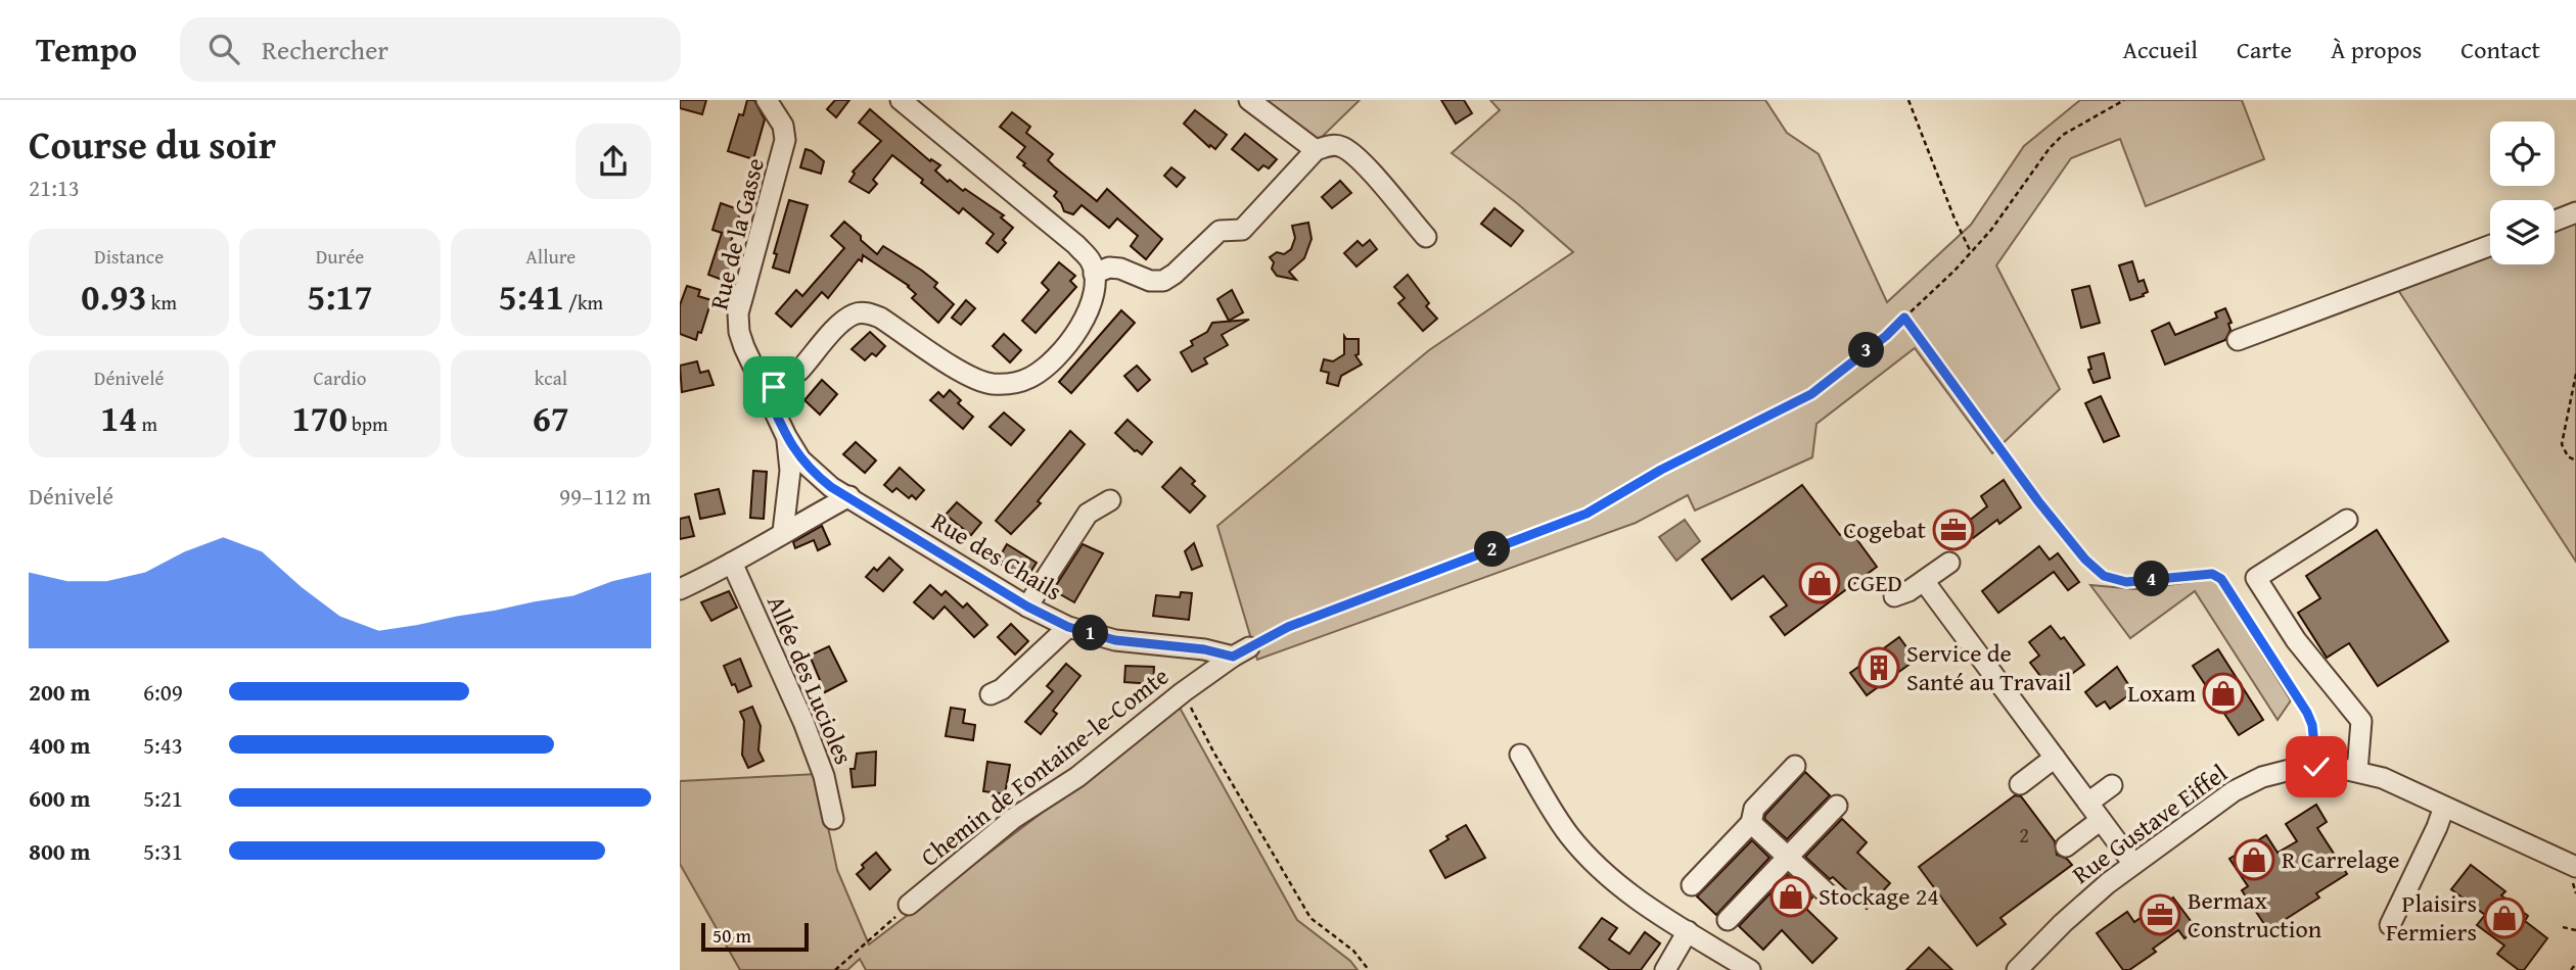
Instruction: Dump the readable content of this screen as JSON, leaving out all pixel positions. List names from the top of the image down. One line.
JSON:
{"streets":{"street":["Rue de la Gasse","Rue des Chails","Allée des Lucioles","Chemin de Fontaine-le-Comte","Rue Gustave Eiffel"]},"crossings":[["Rue de la Gasse","Rue des Chails"],["Rue des Chails","Chemin de Fontaine-le-Comte"]],"places":{"office":["Cogebat","Bermax Construction"],"shop":["CGED","Loxam","R Carrelage","Stockage 24","Plaisirs Fermiers"],"building":["Service de Santé au Travail"]},"house_numbers":["2"],"scale_bar":"50 m","page":{"header":"Tempo","search":"Rechercher","nav":["Accueil","Carte","À propos","Contact"],"heading":["Course du soir","21:13"],"stats":[["Distance","0.93 km"],["Durée","5:17"],["Allure","5:41 /km"],["Dénivelé","14 m"],["Cardio","170 bpm"],["kcal","67"]],"pins":["3","2","4","1"],"chart":["Dénivelé","99–112 m"],"list":[{"name":"200 m","note":"6:09"},{"name":"400 m","note":"5:43"},{"name":"600 m","note":"5:21"},{"name":"800 m","note":"5:31"}],"scale":"50 m"}}
